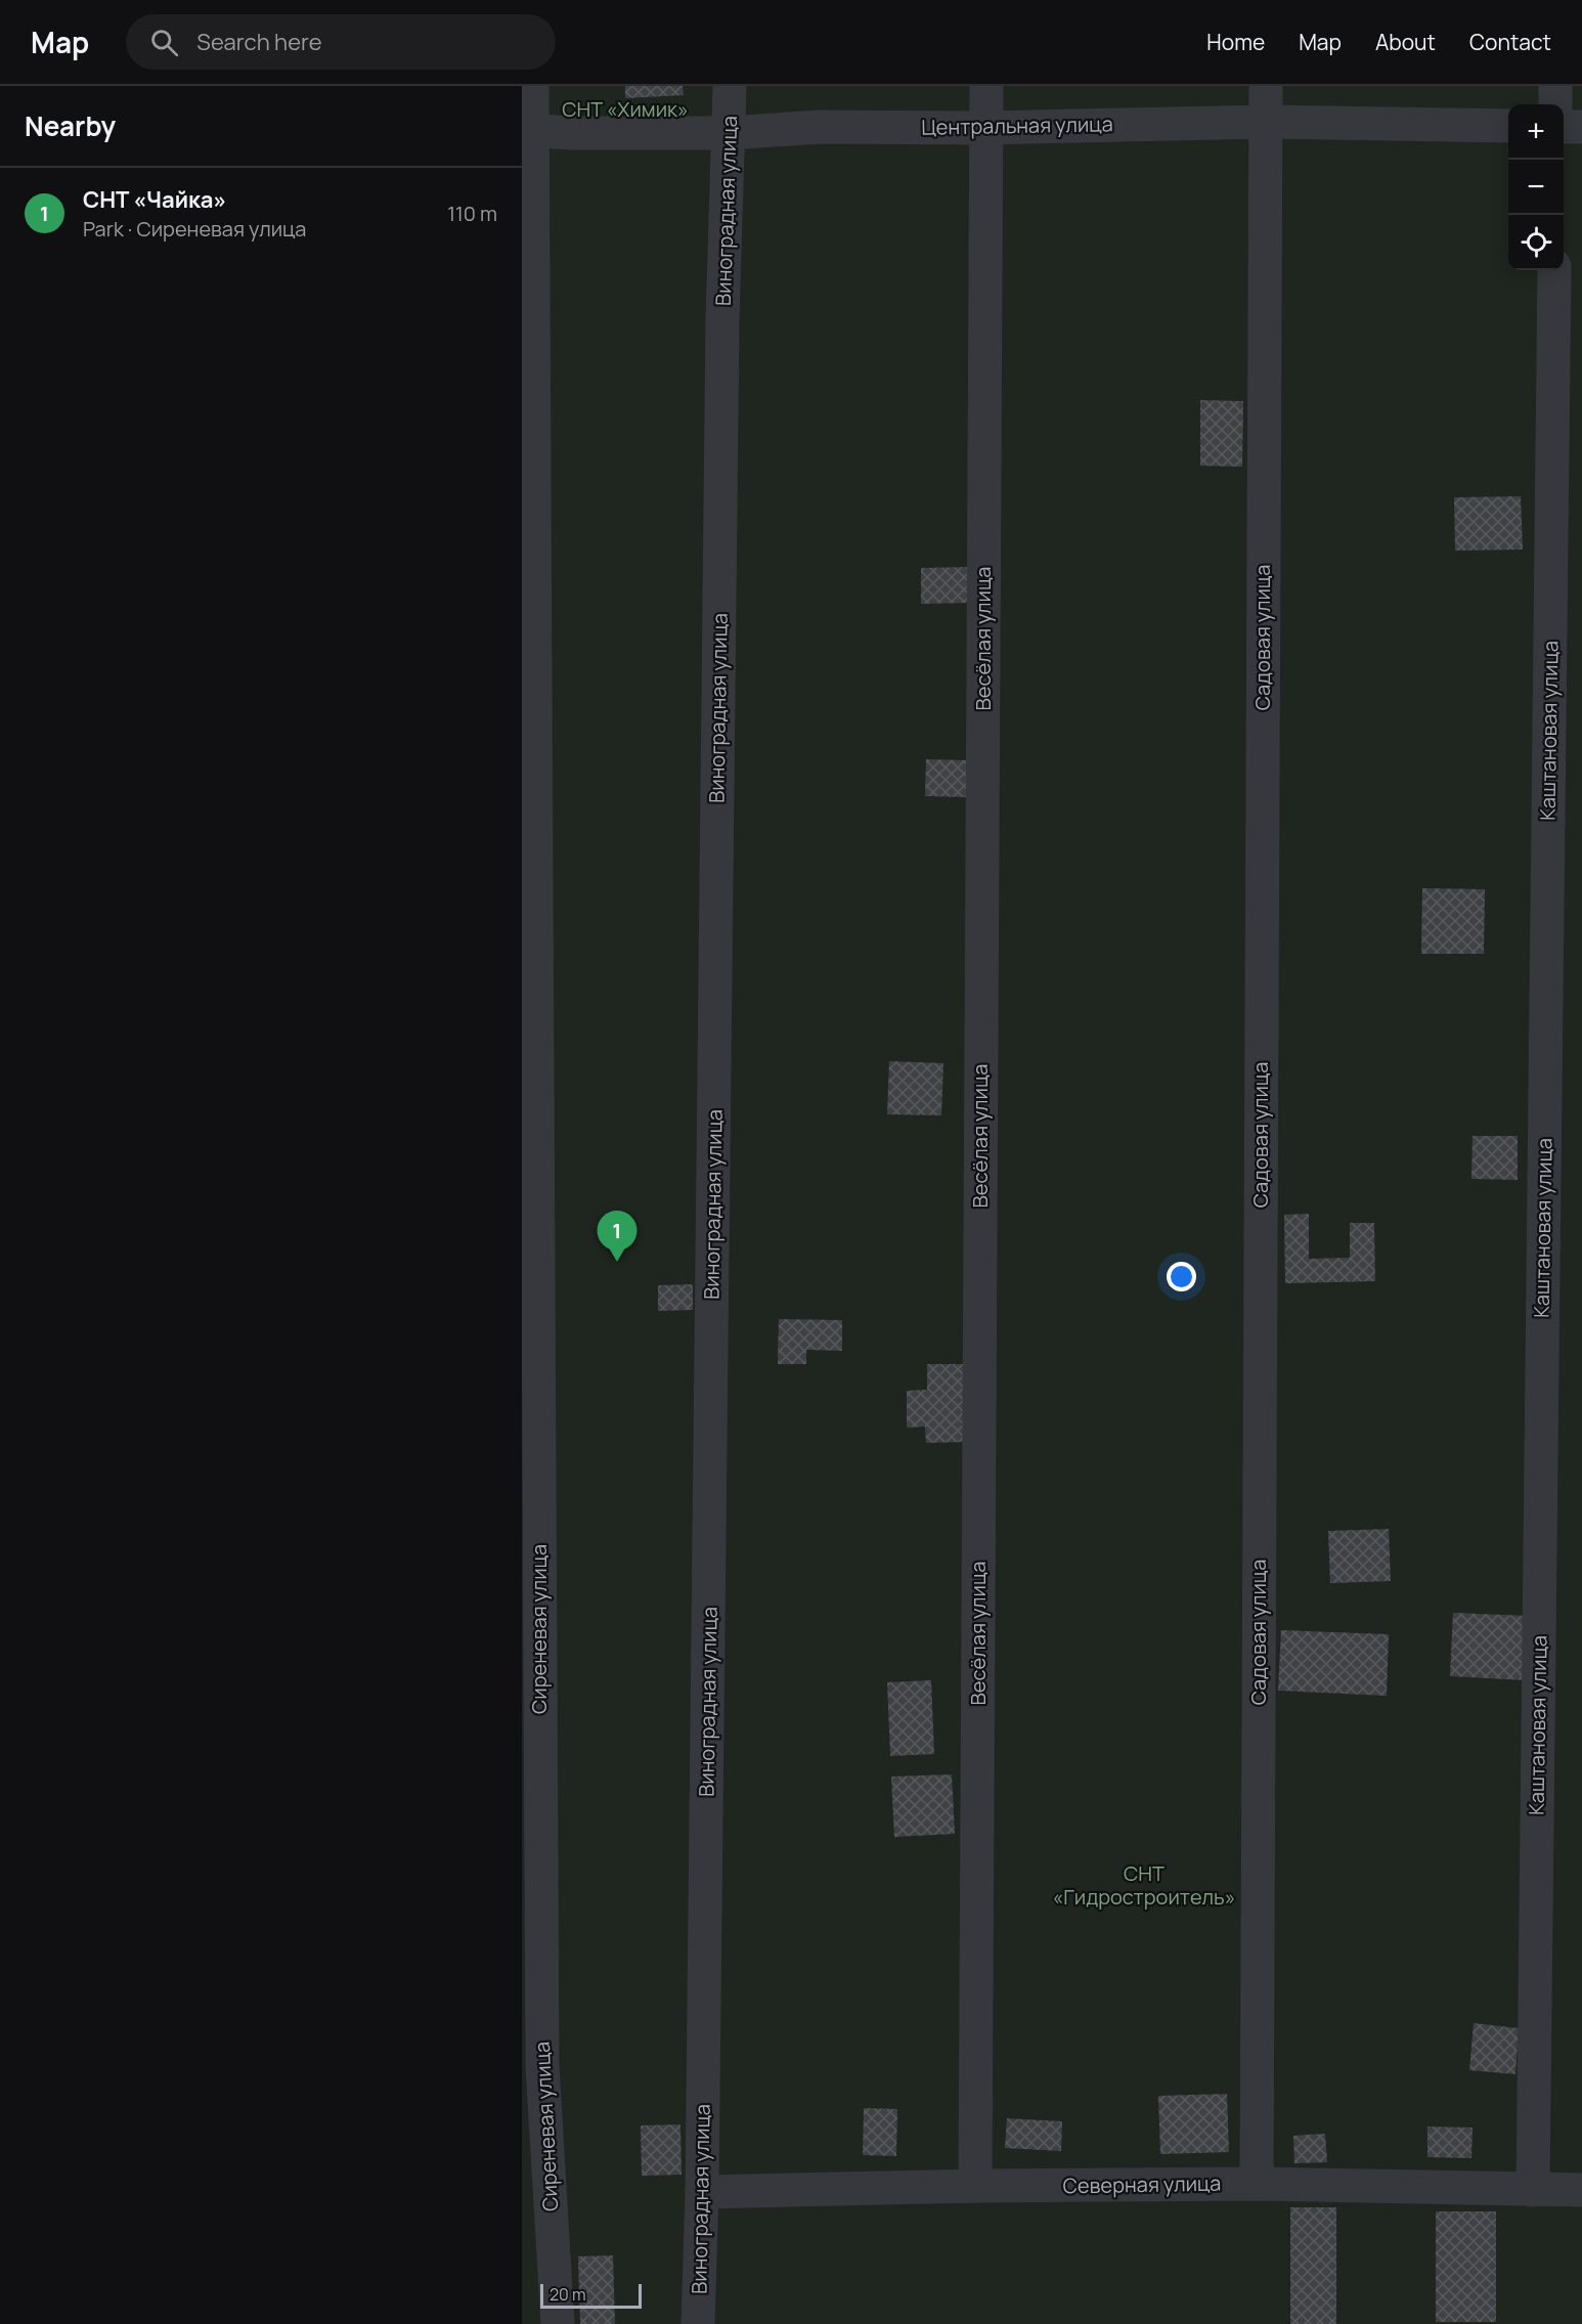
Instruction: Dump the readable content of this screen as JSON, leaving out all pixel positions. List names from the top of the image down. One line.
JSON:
{"streets":{"street":["Центральная улица","Виноградная улица","Садовая улица","Весёлая улица","Каштановая улица","Сиреневая улица","Северная улица"]},"crossings":[["Центральная улица","Виноградная улица"],["Центральная улица","Садовая улица"],["Центральная улица","Весёлая улица"],["Центральная улица","Сиреневая улица"],["Виноградная улица","Северная улица"],["Садовая улица","Северная улица"],["Весёлая улица","Северная улица"],["Каштановая улица","Северная улица"]],"parks":["СНТ «Химик»","СНТ «Гидростроитель»"],"scale_bar":"20 m","page":{"header":"Map","search":"Search here","nav":["Home","Map","About","Contact"],"heading":"Nearby","map_buttons":["+","−"],"list":[{"mark":"1","name":"СНТ «Чайка»","note":"Park · Сиреневая улица","value":"110 m"}],"pins":"1","scale":"20 m"}}
